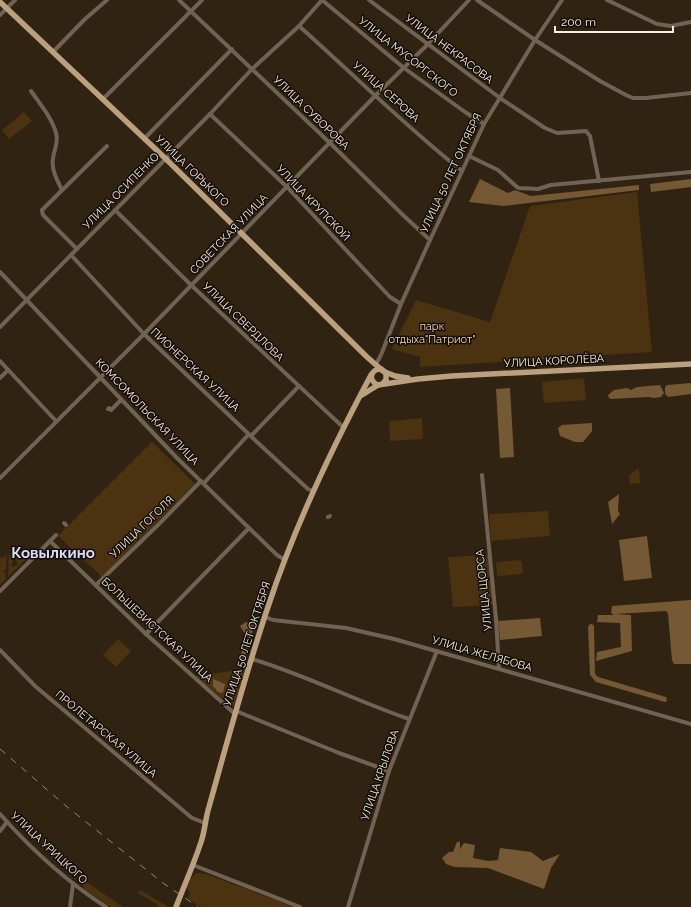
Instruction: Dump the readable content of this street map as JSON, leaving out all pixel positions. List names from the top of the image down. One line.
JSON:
{"streets":{"main road":["УЛИЦА ГОРЬКОГО","УЛИЦА 50 ЛЕТ ОКТЯБРЯ","УЛИЦА КОРОЛЁВА"],"street":["УЛИЦА НЕКРАСОВА","УЛИЦА МУСОРГСКОГО","УЛИЦА СЕРОВА","УЛИЦА СУВОРОВА","УЛИЦА ОСИПЕНКО","УЛИЦА КРУПСКОЙ","СОВЕТСКАЯ УЛИЦА","УЛИЦА СВЕРДЛОВА","ПИОНЕРСКАЯ УЛИЦА","КОМСОМОЛЬСКАЯ УЛИЦА","УЛИЦА ГОГОЛЯ","УЛИЦА ЩОРСА","БОЛЬШЕВИСТСКАЯ УЛИЦА","УЛИЦА ЖЕЛЯБОВА","ПРОЛЕТАРСКАЯ УЛИЦА","УЛИЦА КРЫЛОВА","УЛИЦА УРИЦКОГО"]},"crossings":[["УЛИЦА НЕКРАСОВА","УЛИЦА 50 ЛЕТ ОКТЯБРЯ"],["УЛИЦА НЕКРАСОВА","СОВЕТСКАЯ УЛИЦА"],["УЛИЦА МУСОРГСКОГО","УЛИЦА 50 ЛЕТ ОКТЯБРЯ"],["УЛИЦА МУСОРГСКОГО","УЛИЦА ОСИПЕНКО"],["УЛИЦА МУСОРГСКОГО","СОВЕТСКАЯ УЛИЦА"],["УЛИЦА СЕРОВА","УЛИЦА 50 ЛЕТ ОКТЯБРЯ"],["УЛИЦА СЕРОВА","УЛИЦА ОСИПЕНКО"],["УЛИЦА СЕРОВА","СОВЕТСКАЯ УЛИЦА"],["УЛИЦА СУВОРОВА","УЛИЦА 50 ЛЕТ ОКТЯБРЯ"],["УЛИЦА СУВОРОВА","УЛИЦА ОСИПЕНКО"],["УЛИЦА СУВОРОВА","СОВЕТСКАЯ УЛИЦА"],["УЛИЦА ГОРЬКОГО","УЛИЦА 50 ЛЕТ ОКТЯБРЯ"],["УЛИЦА ГОРЬКОГО","УЛИЦА ОСИПЕНКО"],["УЛИЦА ГОРЬКОГО","СОВЕТСКАЯ УЛИЦА"],["УЛИЦА ГОРЬКОГО","УЛИЦА КОРОЛЁВА"],["УЛИЦА 50 ЛЕТ ОКТЯБРЯ","УЛИЦА КРУПСКОЙ"],["УЛИЦА 50 ЛЕТ ОКТЯБРЯ","УЛИЦА СВЕРДЛОВА"],["УЛИЦА 50 ЛЕТ ОКТЯБРЯ","УЛИЦА КОРОЛЁВА"],["УЛИЦА 50 ЛЕТ ОКТЯБРЯ","ПИОНЕРСКАЯ УЛИЦА"],["УЛИЦА 50 ЛЕТ ОКТЯБРЯ","КОМСОМОЛЬСКАЯ УЛИЦА"],["УЛИЦА 50 ЛЕТ ОКТЯБРЯ","БОЛЬШЕВИСТСКАЯ УЛИЦА"],["УЛИЦА 50 ЛЕТ ОКТЯБРЯ","УЛИЦА ЖЕЛЯБОВА"],["УЛИЦА 50 ЛЕТ ОКТЯБРЯ","ПРОЛЕТАРСКАЯ УЛИЦА"],["УЛИЦА ОСИПЕНКО","УЛИЦА КРУПСКОЙ"],["УЛИЦА ОСИПЕНКО","УЛИЦА СВЕРДЛОВА"],["УЛИЦА ОСИПЕНКО","ПИОНЕРСКАЯ УЛИЦА"],["УЛИЦА ОСИПЕНКО","КОМСОМОЛЬСКАЯ УЛИЦА"],["УЛИЦА КРУПСКОЙ","СОВЕТСКАЯ УЛИЦА"],["СОВЕТСКАЯ УЛИЦА","УЛИЦА СВЕРДЛОВА"],["СОВЕТСКАЯ УЛИЦА","ПИОНЕРСКАЯ УЛИЦА"],["СОВЕТСКАЯ УЛИЦА","КОМСОМОЛЬСКАЯ УЛИЦА"],["УЛИЦА СВЕРДЛОВА","УЛИЦА ГОГОЛЯ"],["ПИОНЕРСКАЯ УЛИЦА","УЛИЦА ГОГОЛЯ"],["КОМСОМОЛЬСКАЯ УЛИЦА","УЛИЦА ГОГОЛЯ"],["УЛИЦА ГОГОЛЯ","БОЛЬШЕВИСТСКАЯ УЛИЦА"],["УЛИЦА ЩОРСА","УЛИЦА ЖЕЛЯБОВА"],["БОЛЬШЕВИСТСКАЯ УЛИЦА","УЛИЦА КРЫЛОВА"],["УЛИЦА ЖЕЛЯБОВА","УЛИЦА КРЫЛОВА"]],"districts":["Ковылкино"],"parks":["парк отдыха\"Патриот\""],"scale_bar":"200 m"}
